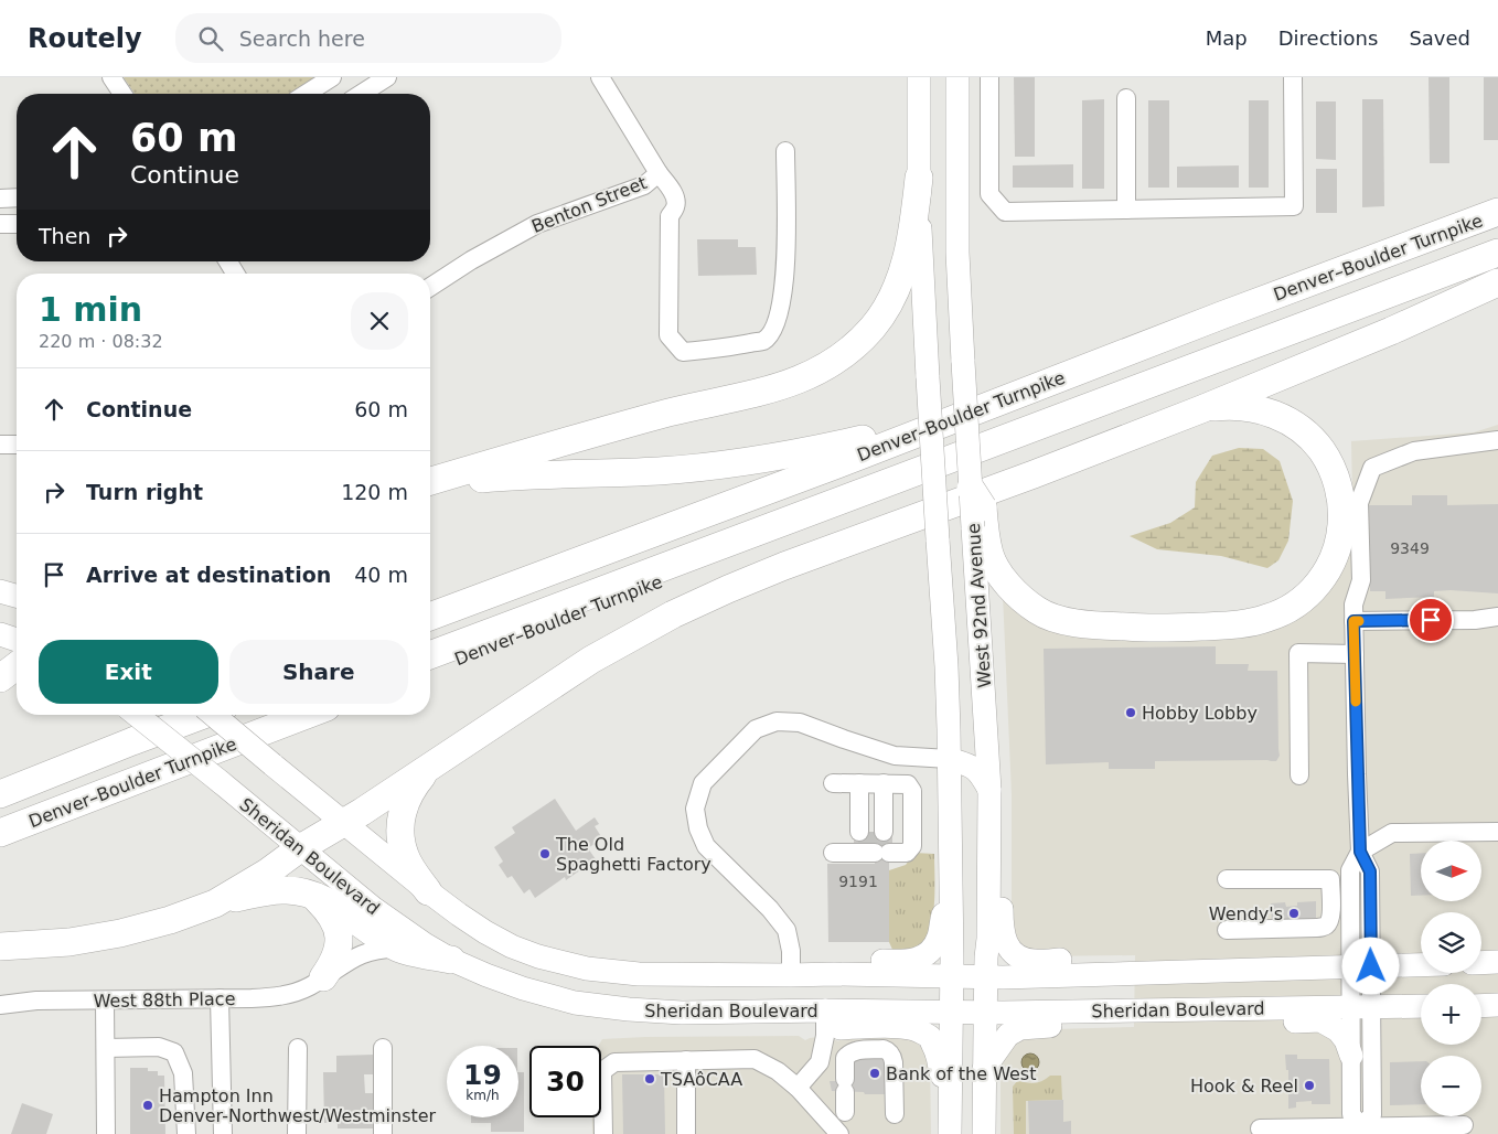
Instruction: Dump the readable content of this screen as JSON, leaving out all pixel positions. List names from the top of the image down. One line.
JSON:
{"streets":{"highway":["Denver–Boulder Turnpike"],"main road":["West 92nd Avenue","Sheridan Boulevard"],"street":["Benton Street","West 88th Place"]},"crossings":[["West 92nd Avenue","Sheridan Boulevard"]],"places":["Hobby Lobby","The Old Spaghetti Factory","Wendy's","Bank of the West","TSAôCAA","Hook & Reel","Hampton Inn Denver-Northwest/Westminster"],"house_numbers":["9349","9191"],"north":"right","page":{"header":"Routely","search":"Search here","nav":["Map","Directions","Saved"],"turn":["60 m","Continue"],"then":"Then","heading":["1 min","220 m · 08:32"],"list":[{"name":"Continue","value":"60 m"},{"name":"Turn right","value":"120 m"},{"name":"Arrive at destination","value":"40 m"}],"buttons":["Exit","Share"],"map_buttons":["+","−"],"speed":"19 km/h","limit":"30"}}
